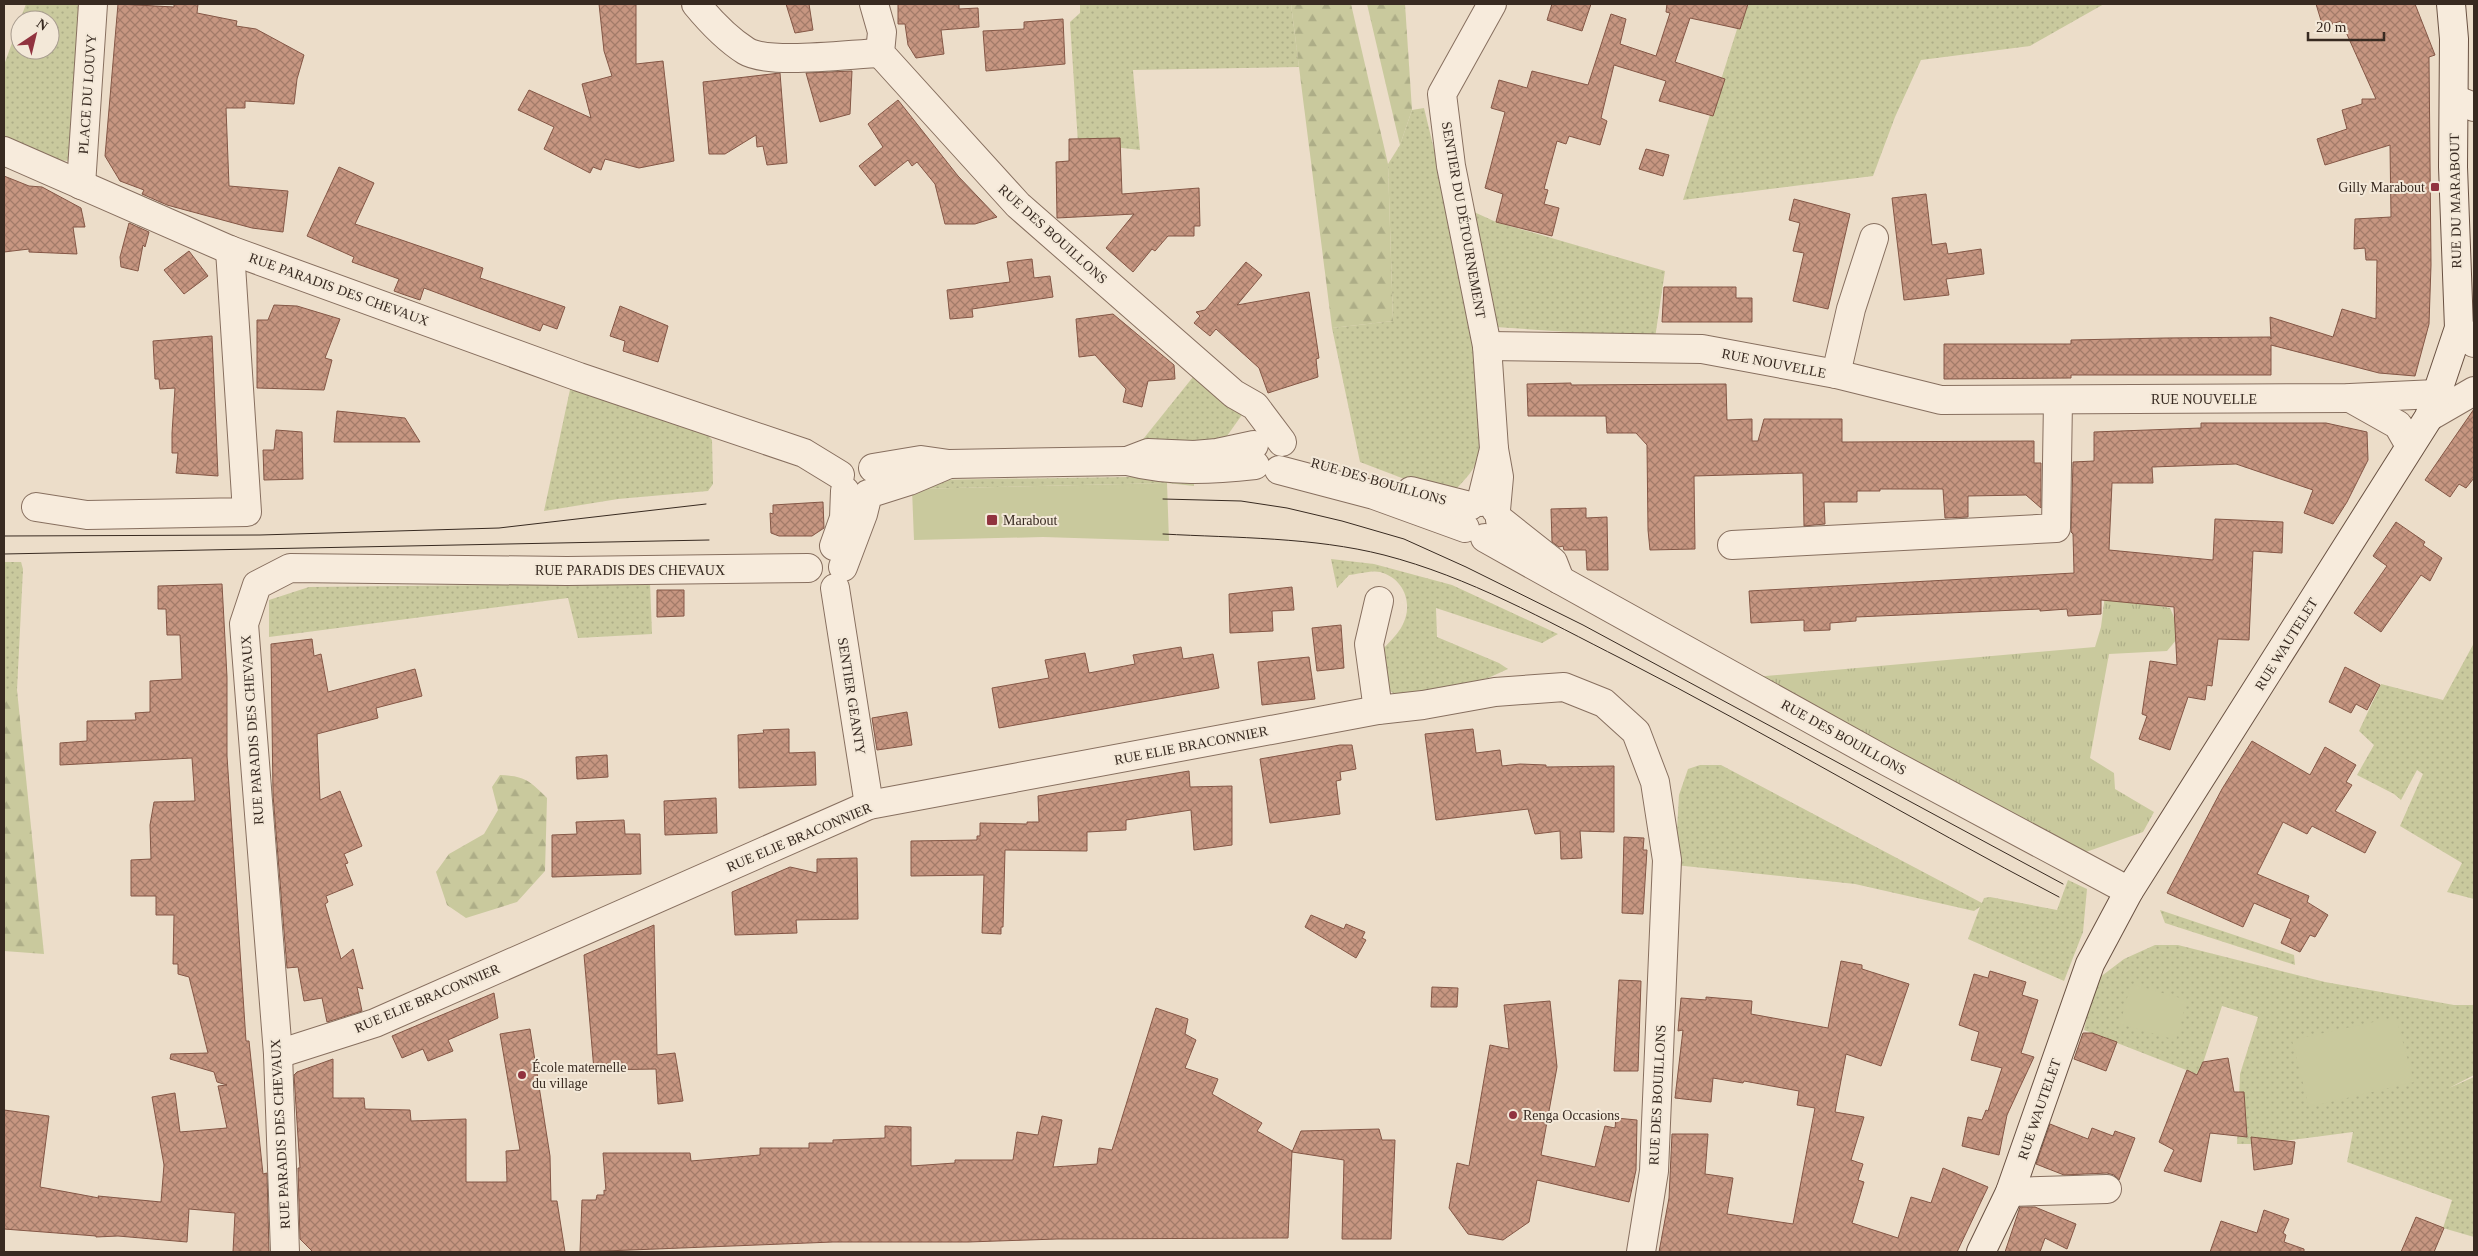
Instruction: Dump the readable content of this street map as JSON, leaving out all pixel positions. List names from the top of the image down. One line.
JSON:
{"streets":{"street":["PLACE DU LOUVY","RUE DU MARABOUT","SENTIER DU DÉTOURNEMENT","RUE DES BOUILLONS","RUE PARADIS DES CHEVAUX","RUE NOUVELLE","RUE WAUTELET","SENTIER GEANTY","RUE ELIE BRACONNIER"]},"crossings":[["PLACE DU LOUVY","RUE PARADIS DES CHEVAUX"],["RUE DU MARABOUT","RUE NOUVELLE"],["RUE DU MARABOUT","RUE WAUTELET"],["SENTIER DU DÉTOURNEMENT","RUE DES BOUILLONS"],["SENTIER DU DÉTOURNEMENT","RUE NOUVELLE"],["RUE DES BOUILLONS","RUE WAUTELET"],["RUE DES BOUILLONS","RUE ELIE BRACONNIER"],["RUE PARADIS DES CHEVAUX","SENTIER GEANTY"],["RUE PARADIS DES CHEVAUX","RUE ELIE BRACONNIER"],["RUE NOUVELLE","RUE WAUTELET"],["SENTIER GEANTY","RUE ELIE BRACONNIER"]],"places":{"transit":["Gilly Marabout","Marabout"],"other":["École maternelle du village","Renga Occasions"]},"scale_bar":"20 m","north":"top right"}
